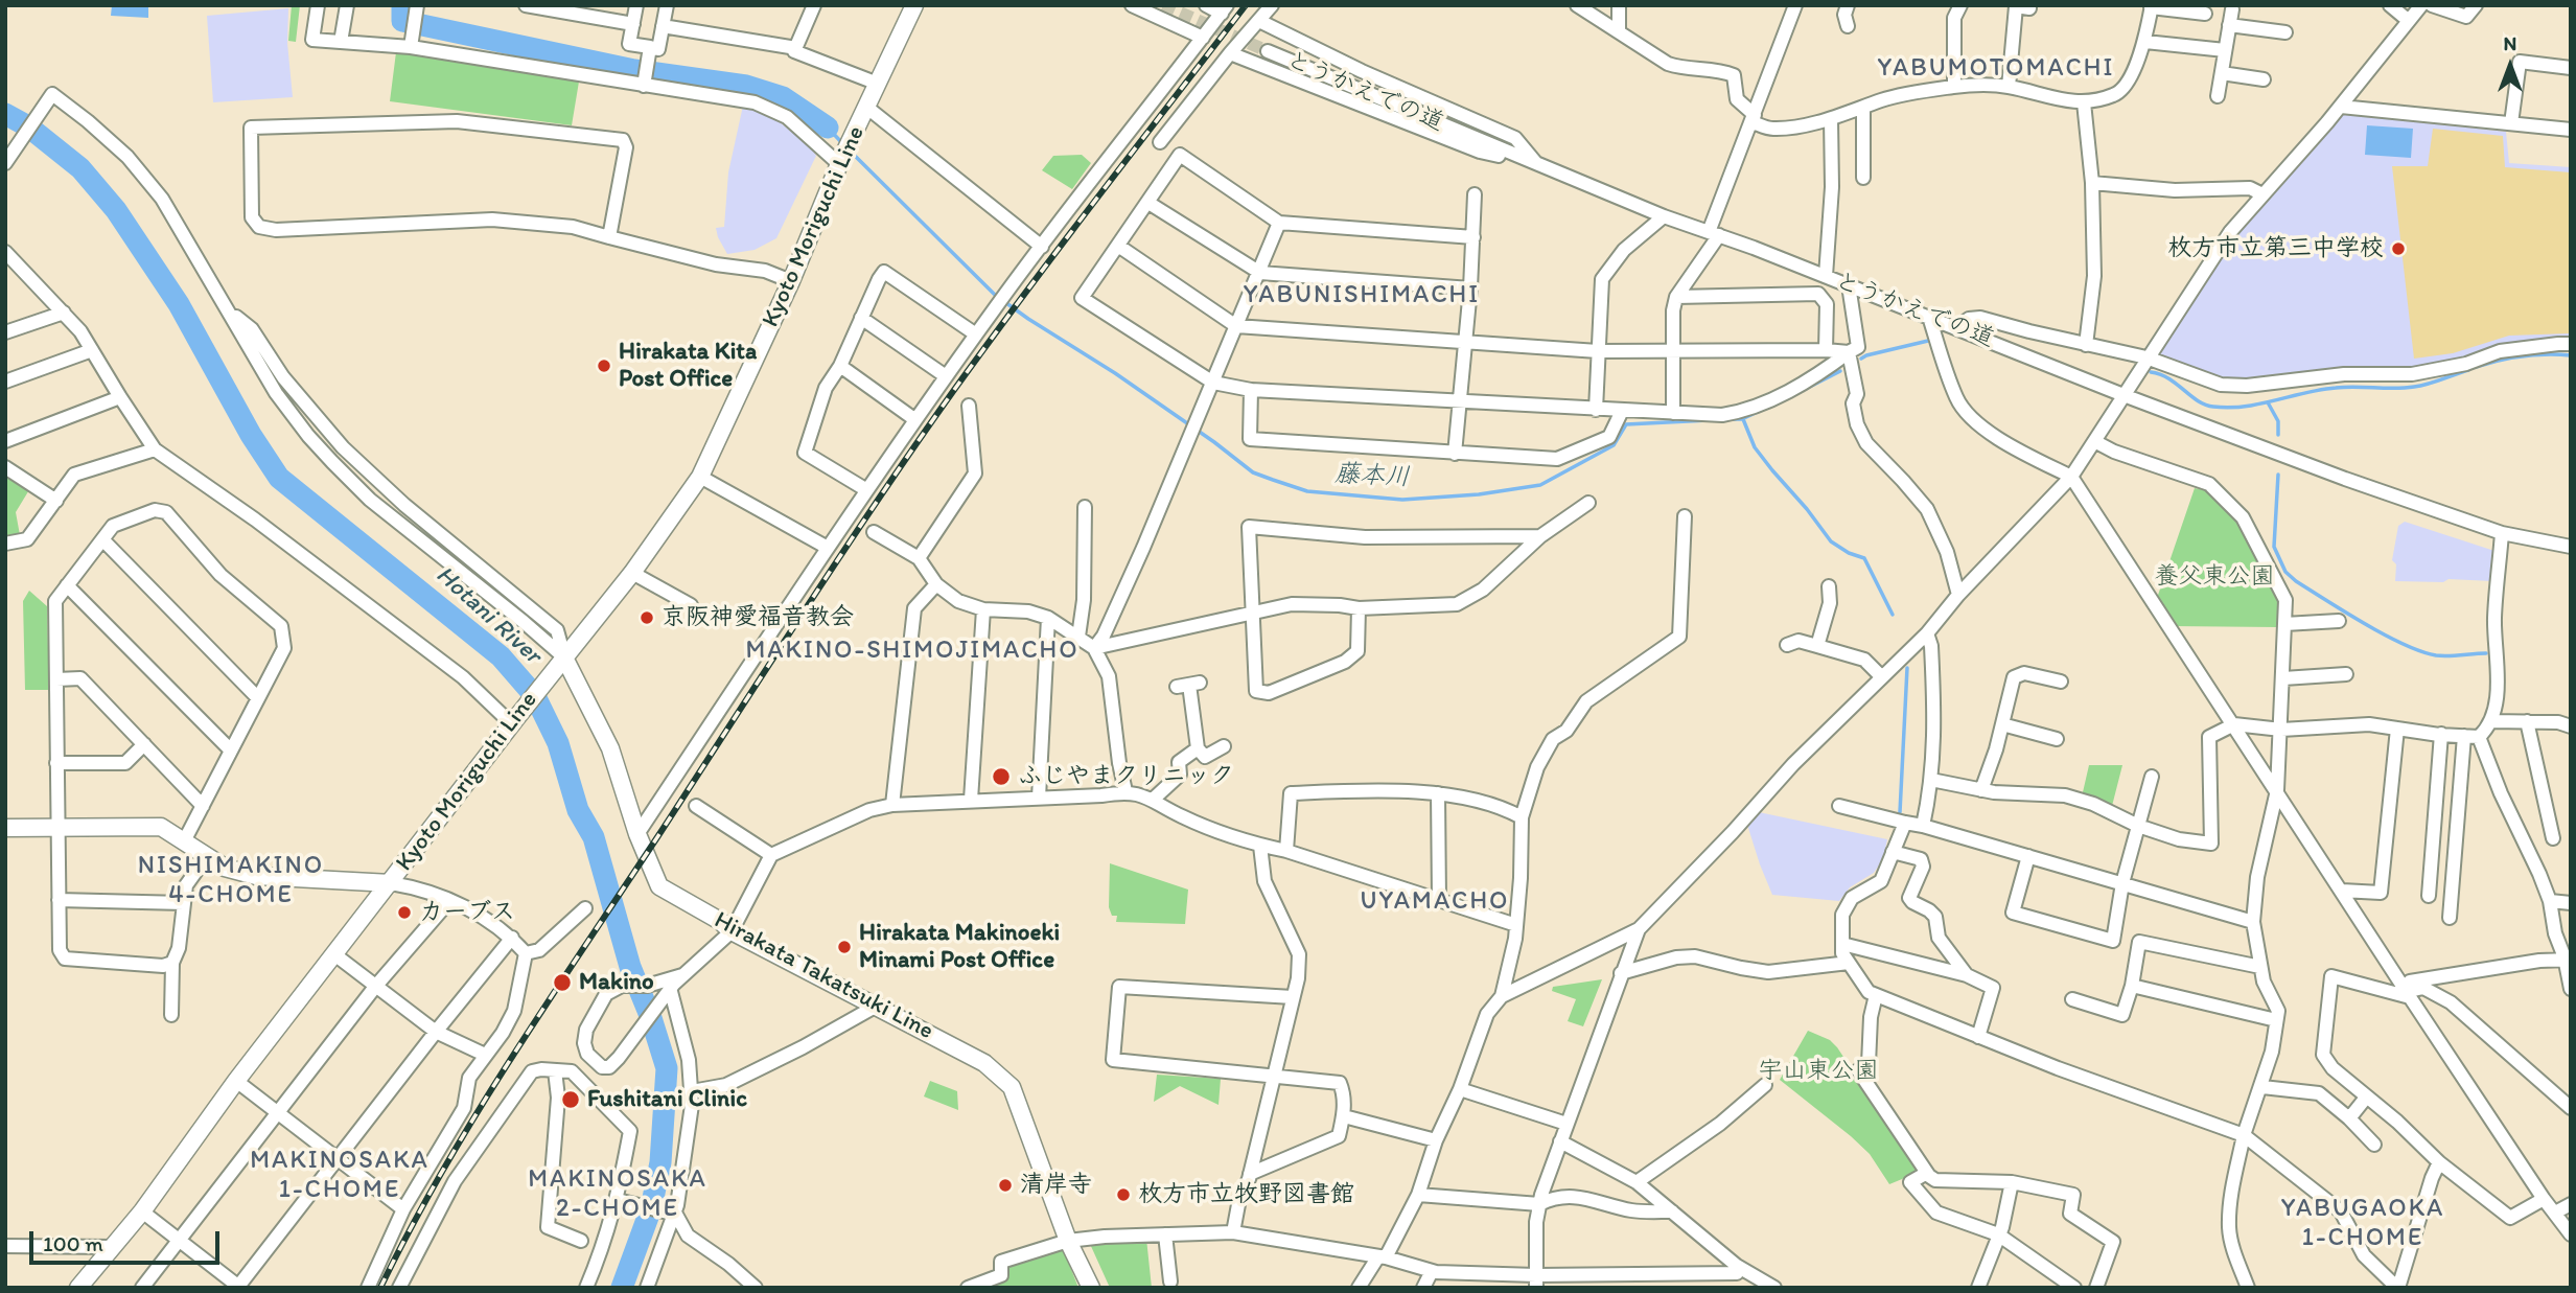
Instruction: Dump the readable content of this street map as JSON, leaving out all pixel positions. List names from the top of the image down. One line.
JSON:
{"streets":{"main road":["Kyoto Moriguchi Line","Hirakata Takatsuki Line"],"street":["とうかえでの道"]},"crossings":[["Kyoto Moriguchi Line","Hirakata Takatsuki Line"]],"districts":["YABUMOTOMACHI","YABUNISHIMACHI","MAKINO-SHIMOJIMACHO","NISHIMAKINO 4-CHOME","UYAMACHO","MAKINOSAKA 1-CHOME","MAKINOSAKA 2-CHOME","YABUGAOKA 1-CHOME"],"water":["藤本川","Hotani River"],"parks":["養父東公園","宇山東公園"],"places":["枚方市立第三中学校","Hirakata Kita Post Office","京阪神愛福音教会","ふじやまクリニック","カーブス","Hirakata Makinoeki Minami Post Office","Makino","Fushitani Clinic","清岸寺","枚方市立牧野図書館"],"scale_bar":"100 m","north":"top"}
